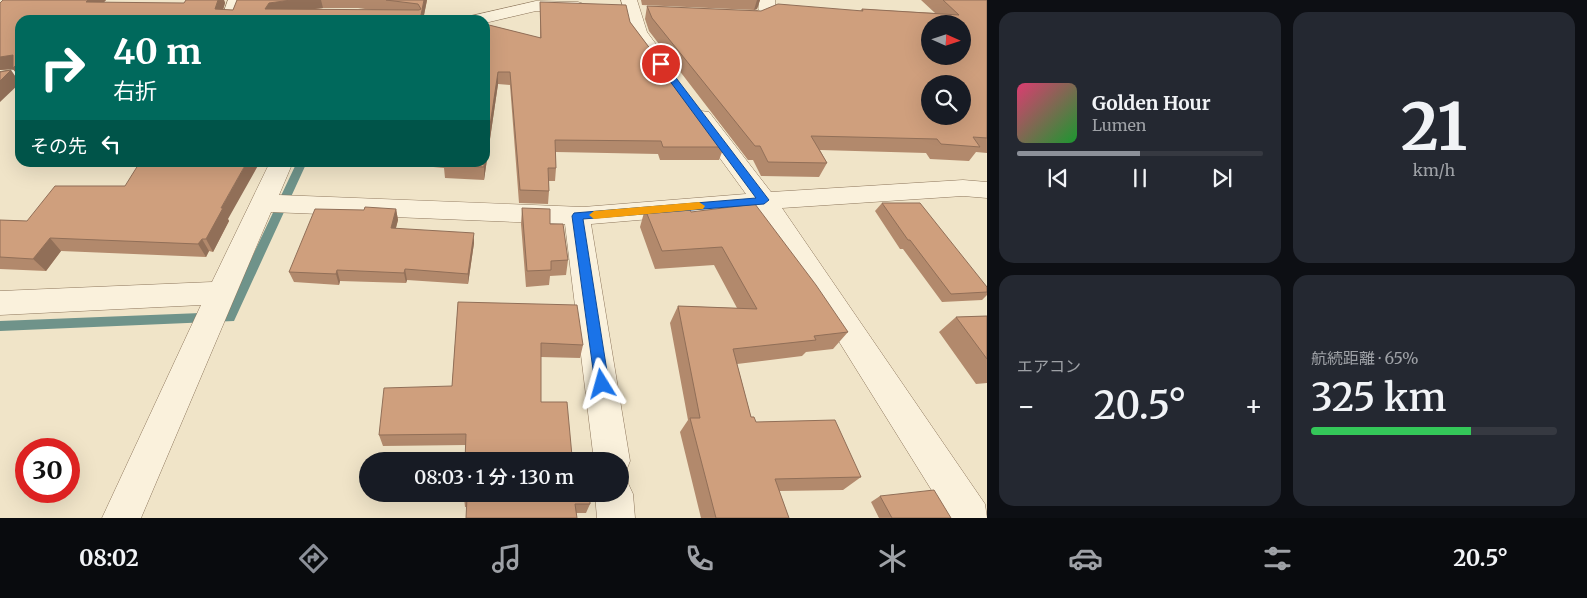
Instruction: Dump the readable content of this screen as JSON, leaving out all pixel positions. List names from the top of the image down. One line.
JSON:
{"north":"right","page":{"tile":[["21","km/h"],"エアコン",["航続距離 · 65%","325 km"]],"turn":["40 m","右折"],"song":["Golden Hour","Lumen"],"then":"その先","heat":["−","20.5°","+"],"limit":"30","trip":"08:03 · 1 分 · 130 m","tabs":["08:02","20.5°"]}}
